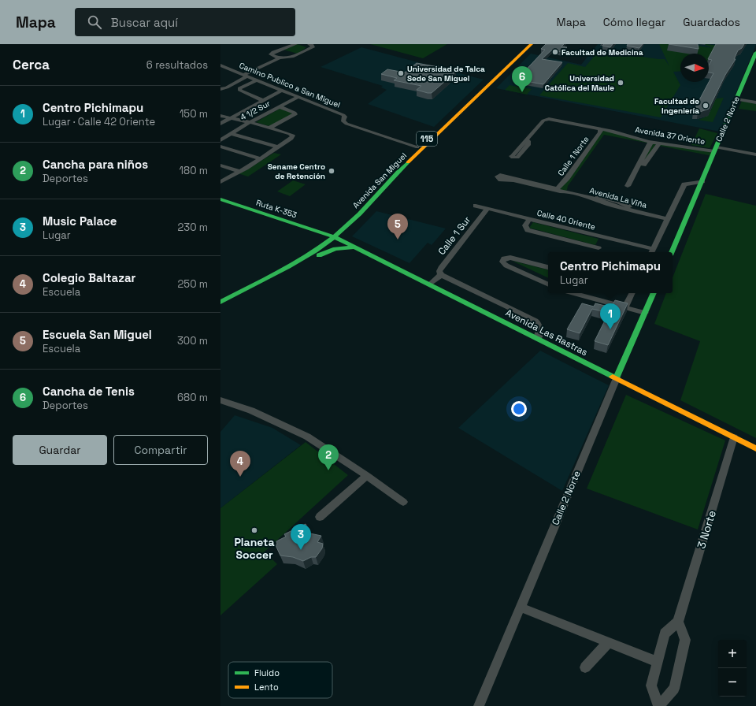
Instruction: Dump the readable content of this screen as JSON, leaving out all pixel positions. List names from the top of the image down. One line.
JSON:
{"streets":{"main road":["Calle 2 Norte","115","Avenida San Miguel","Ruta K-353","Avenida Las Rastras"],"street":["Camino Publico a San Miguel","4 1/2 Sur","Avenida 37 Oriente","Calle 1 Norte","Avenida La Viña","Calle 40 Oriente","Calle 1 Sur","3 Norte"]},"crossings":[["Camino Publico a San Miguel","4 1/2 Sur"],["Camino Publico a San Miguel","Avenida San Miguel"],["Calle 2 Norte","Avenida 37 Oriente"],["Calle 2 Norte","Avenida Las Rastras"],["Avenida 37 Oriente","Calle 1 Norte"],["Calle 1 Norte","Avenida La Viña"],["Avenida San Miguel","Ruta K-353"],["Avenida San Miguel","Avenida Las Rastras"],["Ruta K-353","Avenida Las Rastras"],["Calle 40 Oriente","Calle 1 Sur"],["Avenida Las Rastras","3 Norte"]],"places":["Facultad de Medicina","Universidad de Talca Sede San Miguel","Universidad Católica del Maule","Facultad de Ingeniería","Sename Centro de Retención","Planeta Soccer"],"legend":["Fluido","Lento"],"north":"right","page":{"header":"Mapa","search":"Buscar aquí","nav":["Mapa","Cómo llegar","Guardados"],"heading":["Cerca","6 resultados"],"pins":["6","5","1","2","4","3"],"list":[{"mark":"1","name":"Centro Pichimapu","note":"Lugar · Calle 42 Oriente","value":"150 m"},{"mark":"2","name":"Cancha para niños","note":"Deportes","value":"180 m"},{"mark":"3","name":"Music Palace","note":"Lugar","value":"230 m"},{"mark":"4","name":"Colegio Baltazar","note":"Escuela","value":"250 m"},{"mark":"5","name":"Escuela San Miguel","note":"Escuela","value":"300 m"},{"mark":"6","name":"Cancha de Tenis","note":"Deportes","value":"680 m"}],"popup":["Centro Pichimapu","Lugar"],"buttons":["Guardar","Compartir"],"map_buttons":["+","−"]}}
